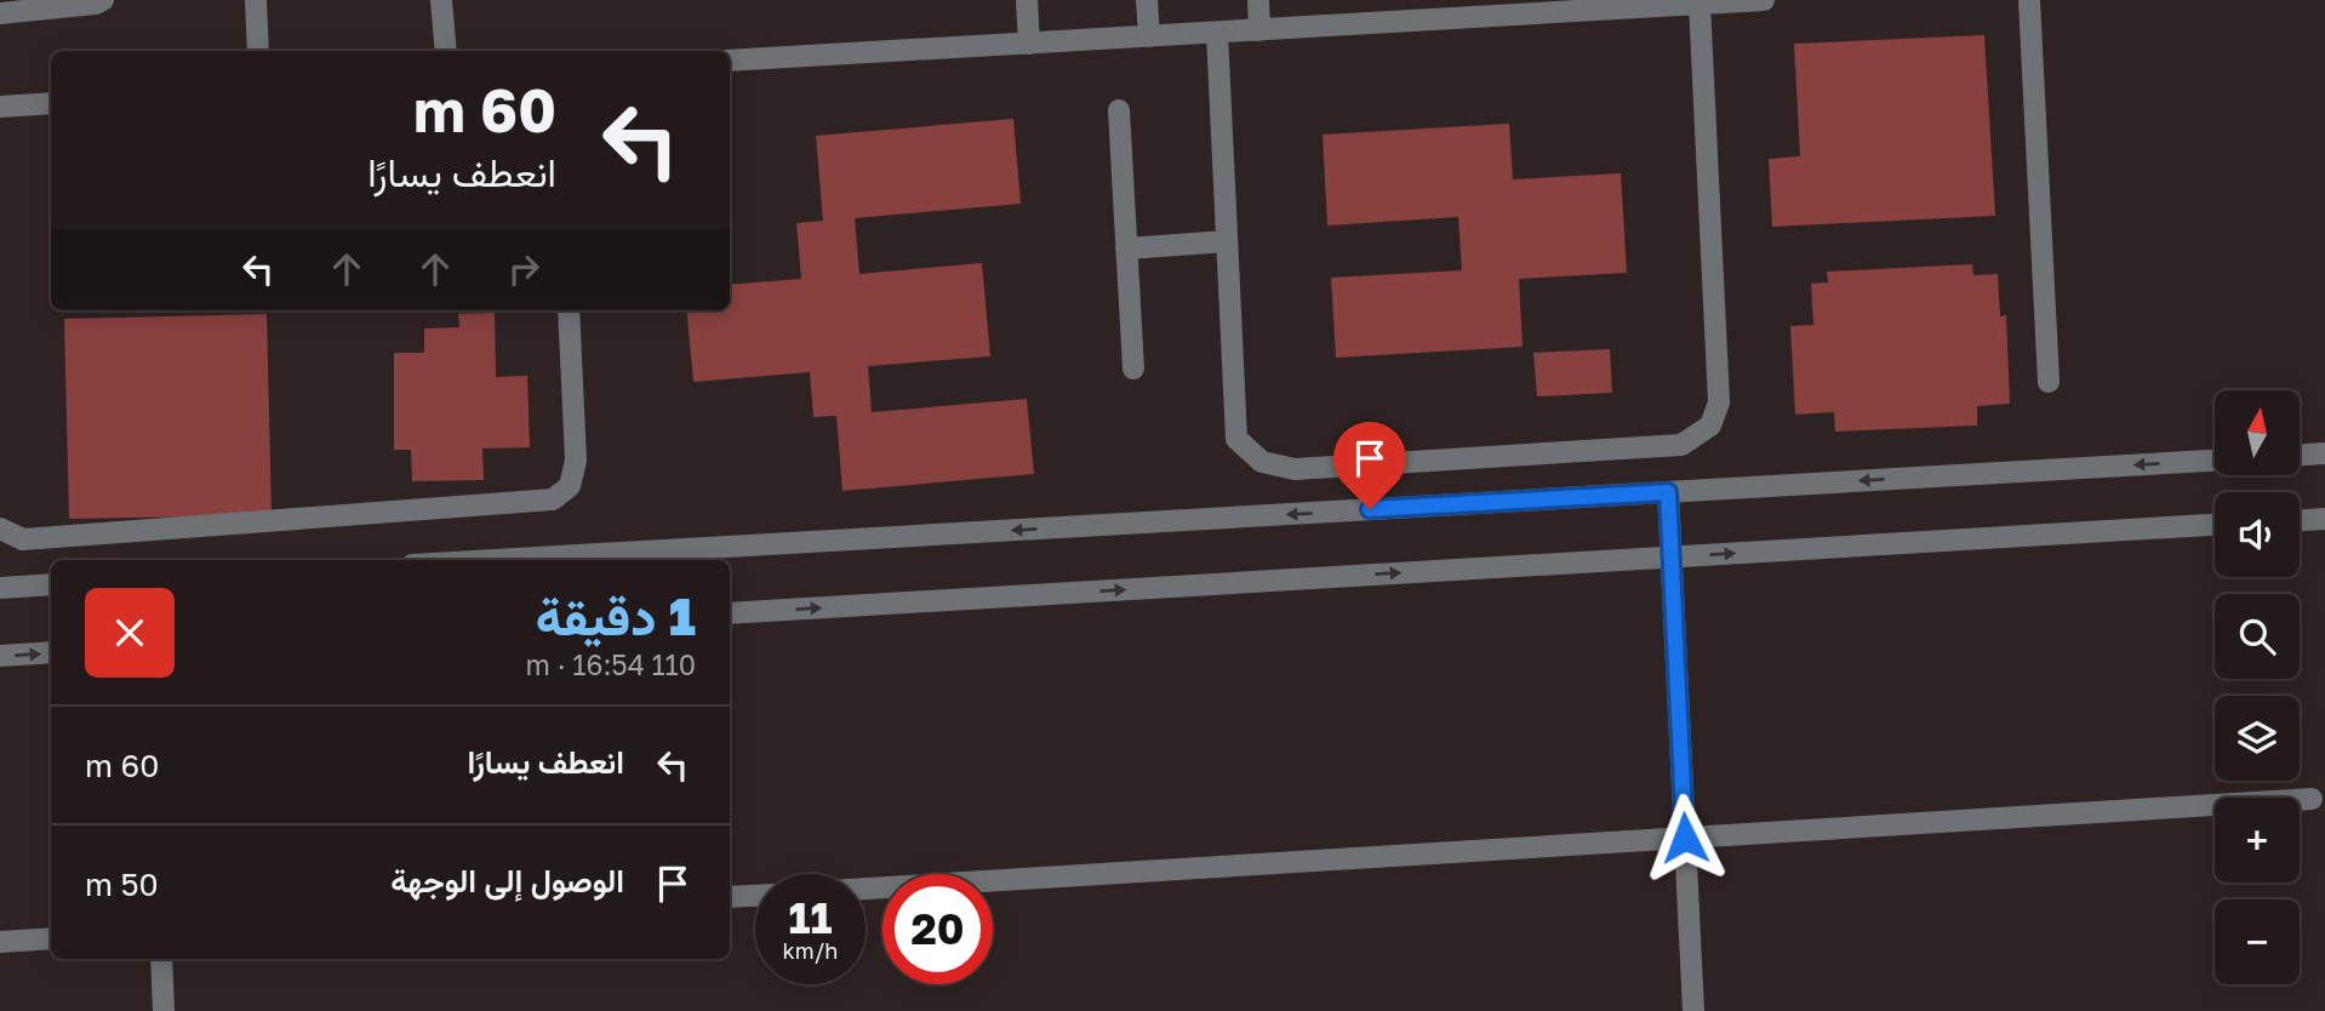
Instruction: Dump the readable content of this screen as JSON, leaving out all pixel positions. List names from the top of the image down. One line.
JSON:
{"north":"top","page":{"turn":["60 m","انعطف يسارًا"],"map_buttons":["+","−"],"heading":["1 دقيقة","110 m · 16:54"],"list":[{"name":"انعطف يسارًا","value":"60 m"},{"name":"الوصول إلى الوجهة","value":"50 m"}],"speed":"11 km/h","limit":"20"}}
